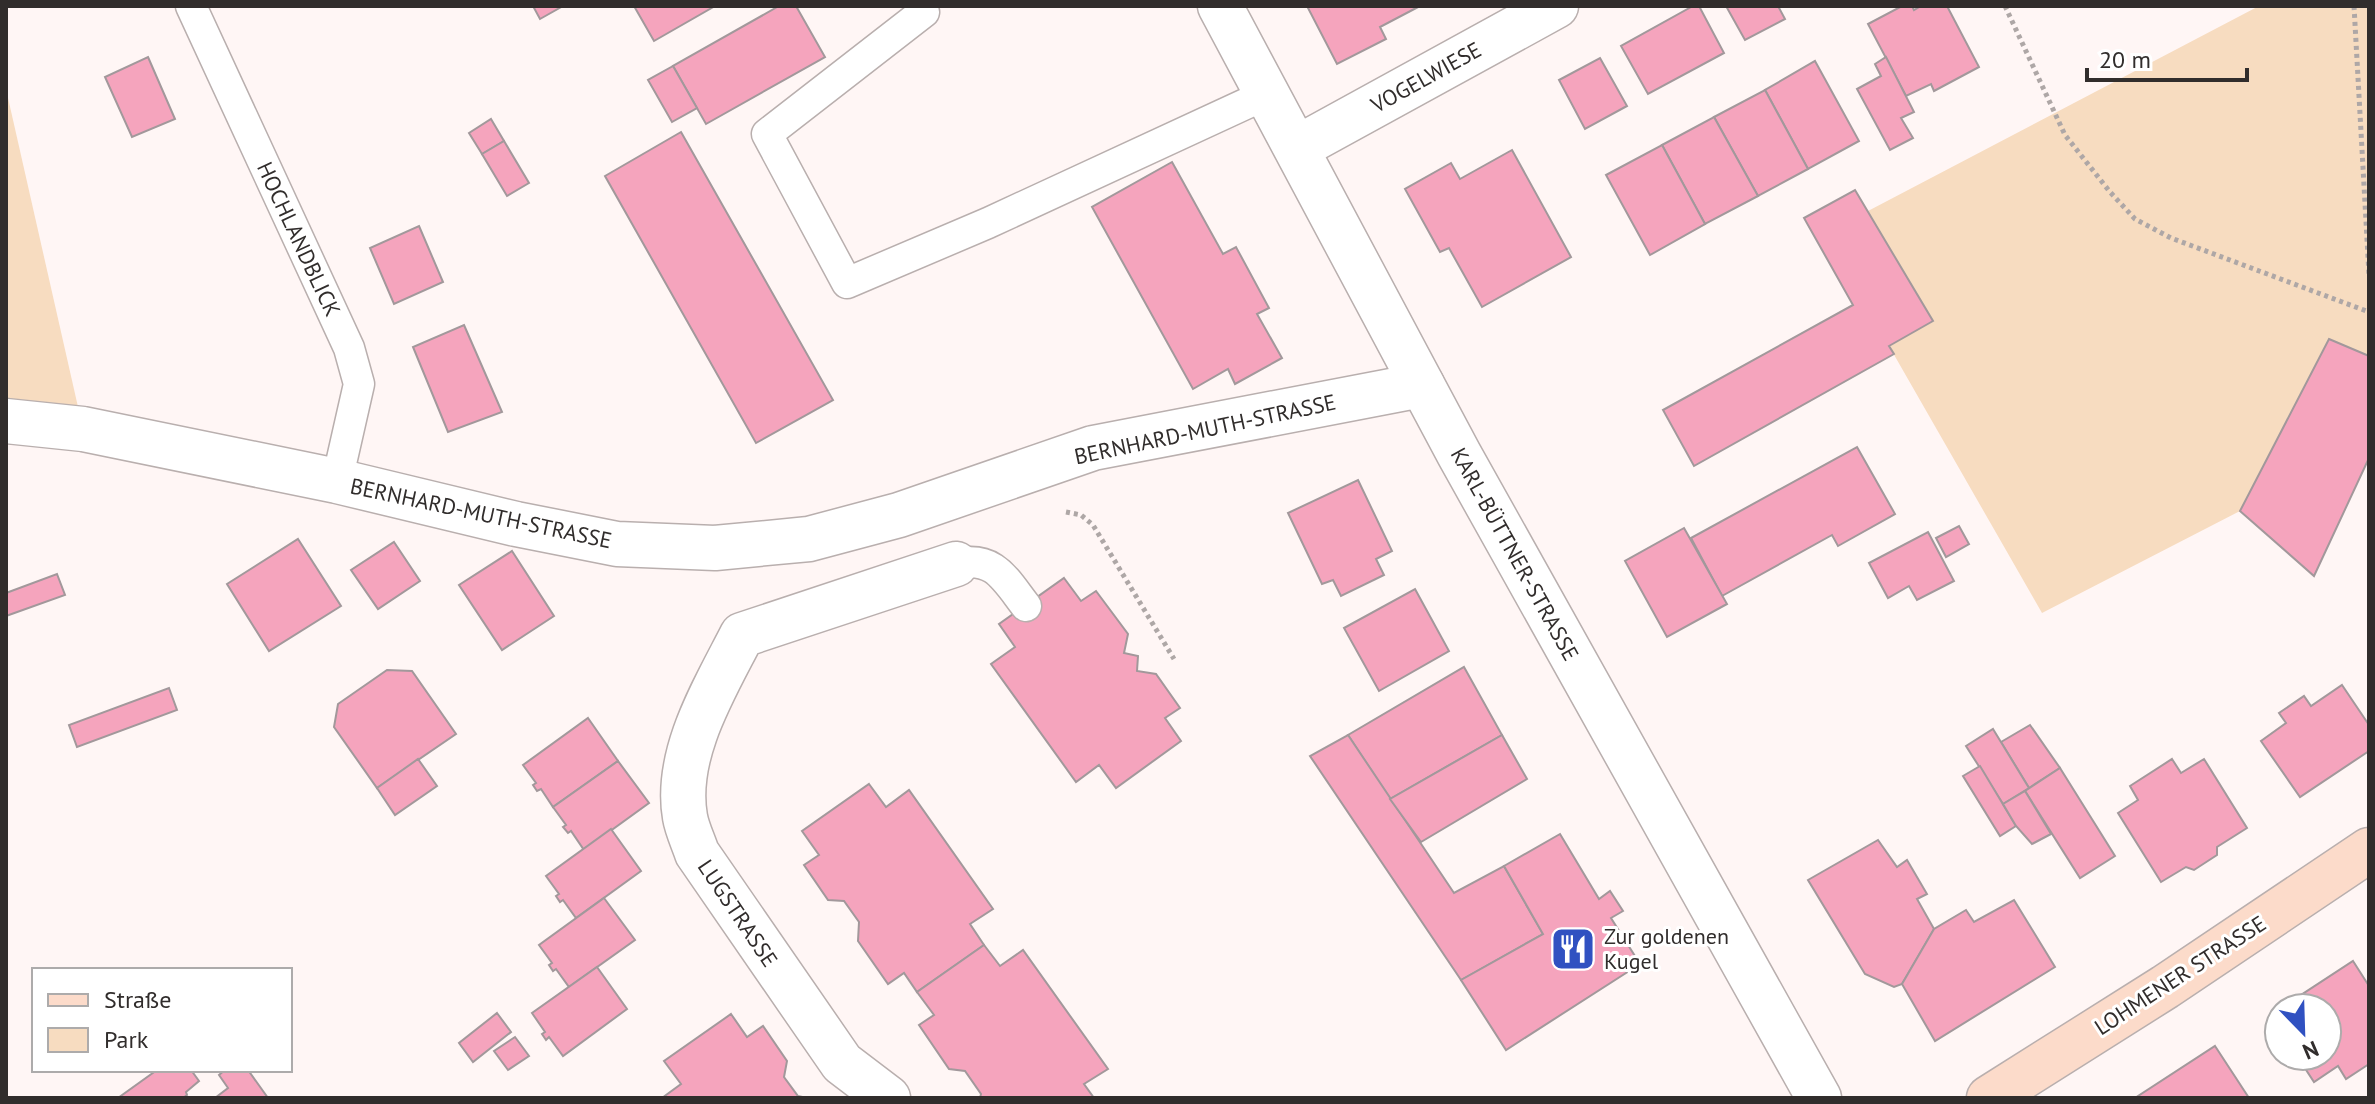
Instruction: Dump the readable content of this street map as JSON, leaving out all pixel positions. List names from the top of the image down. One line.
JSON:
{"streets":{"main road":["LOHMENER STRASSE"],"street":["VOGELWIESE","BERNHARD-MUTH-STRASSE","KARL-BÜTTNER-STRASSE","LUGSTRASSE"],"lane":["HOCHLANDBLICK"]},"crossings":[["VOGELWIESE","KARL-BÜTTNER-STRASSE"],["HOCHLANDBLICK","BERNHARD-MUTH-STRASSE"],["BERNHARD-MUTH-STRASSE","KARL-BÜTTNER-STRASSE"]],"places":{"restaurant":["Zur goldenen Kugel"]},"legend":["Straße","Park"],"scale_bar":"20 m","north":"bottom right"}
